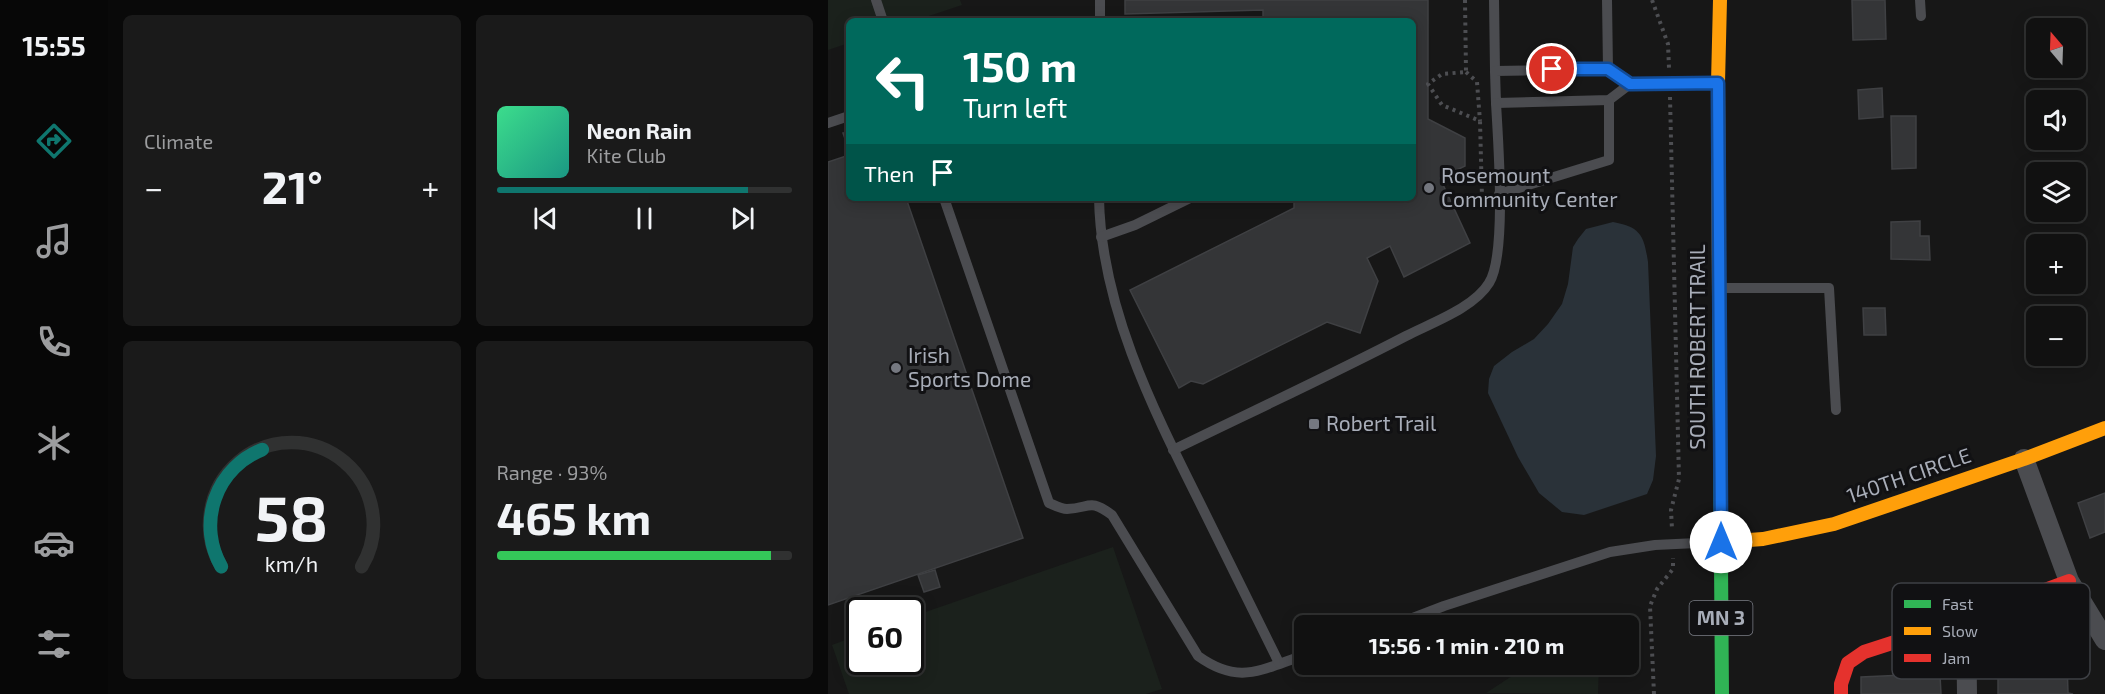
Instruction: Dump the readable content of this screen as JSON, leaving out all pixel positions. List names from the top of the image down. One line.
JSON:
{"streets":{"main road":["SOUTH ROBERT TRAIL","140TH CIRCLE","MN 3"]},"crossings":[["SOUTH ROBERT TRAIL","140TH CIRCLE"]],"places":{"other":["Rosemount Community Center","Irish Sports Dome"],"transit":["Robert Trail"]},"legend":["Fast","Slow","Jam"],"north":"top","page":{"tabs":"15:55","tile":["Climate",["Range · 93%","465 km"]],"map_buttons":["+","−"],"turn":["150 m","Turn left"],"song":["Neon Rain","Kite Club"],"then":"Then","heat":["−","21°","+"],"limit":"60","trip":"15:56 · 1 min · 210 m","gauge":["58","km/h"]}}
